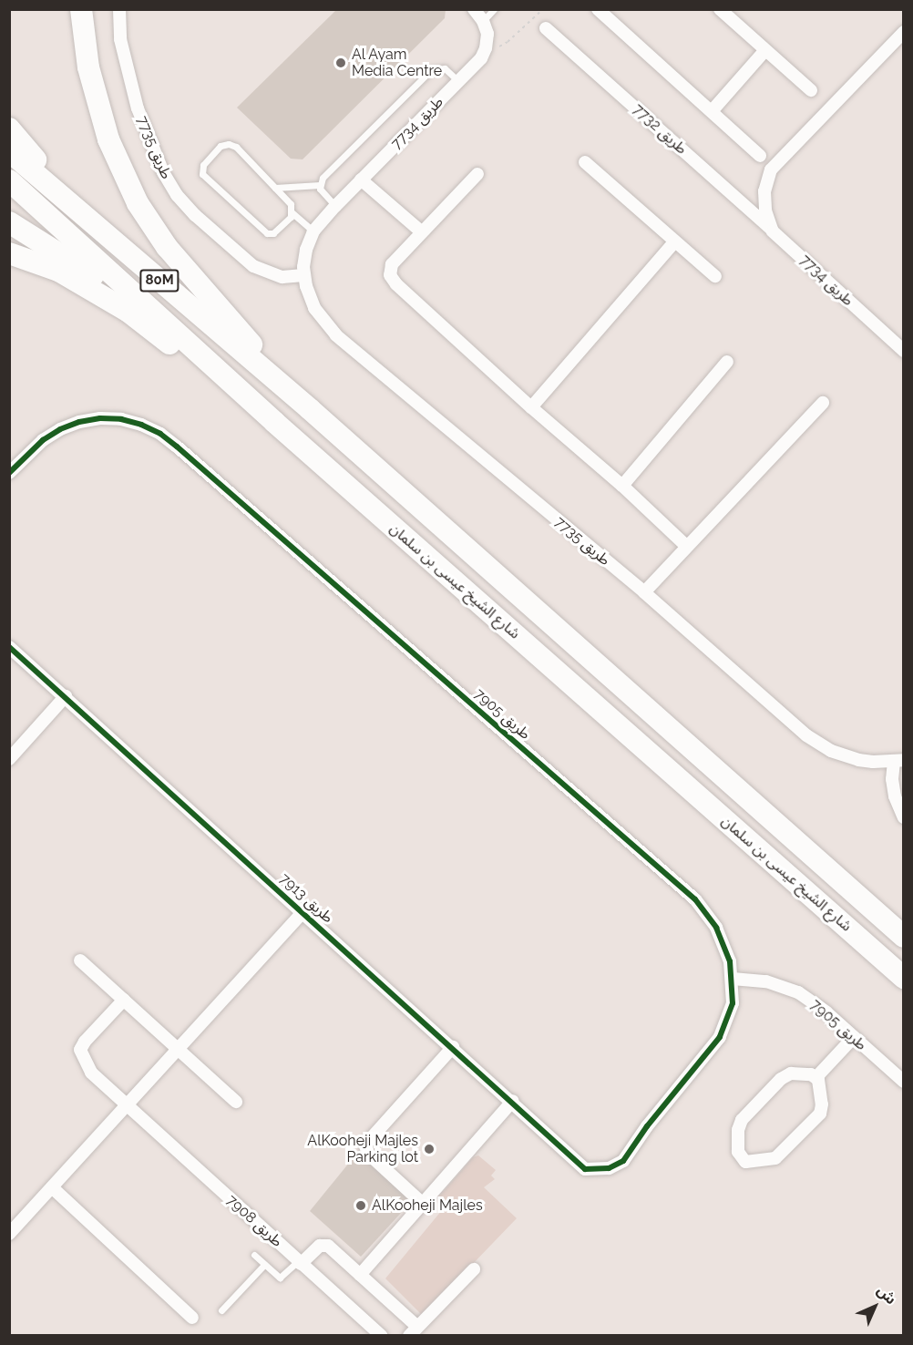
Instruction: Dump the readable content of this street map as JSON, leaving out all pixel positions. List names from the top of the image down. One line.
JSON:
{"streets":{"highway":["80M","شارع الشيخ عيسى بن سلمان"],"street":["طريق 7734","طريق 7732","طريق 7735","طريق 7905","طريق 7913","طريق 7908"]},"crossings":[["طريق 7734","طريق 7732"],["طريق 7734","طريق 7735"],["طريق 7905","طريق 7913"]],"places":["Al Ayam Media Centre","AlKooheji Majles Parking lot","AlKooheji Majles"],"north":"top right"}
